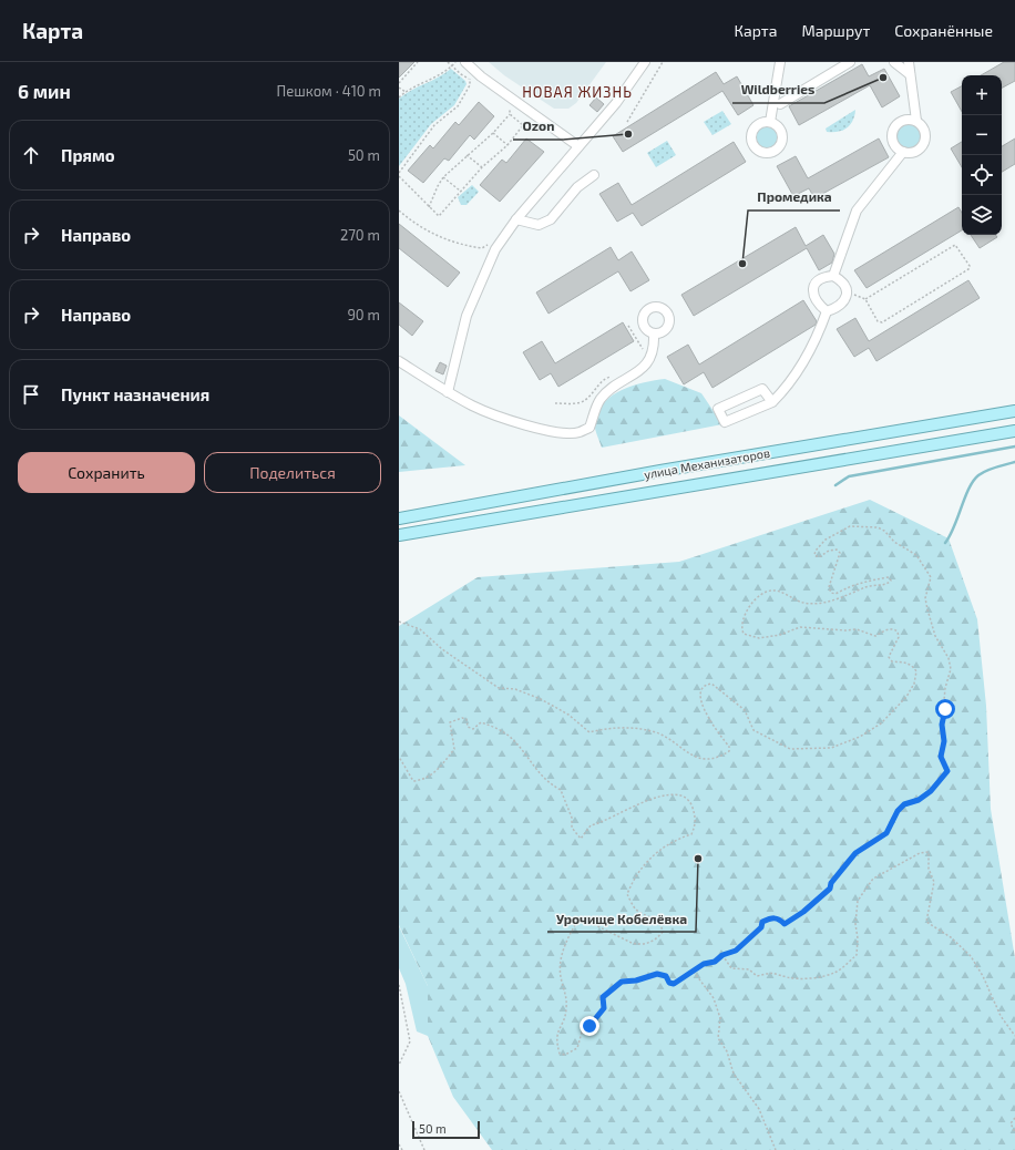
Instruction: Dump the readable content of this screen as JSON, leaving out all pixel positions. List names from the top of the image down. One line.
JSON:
{"streets":{"main road":["улица Механизаторов"]},"districts":["НОВАЯ ЖИЗНЬ"],"places":["Wildberries","Ozon","Промедика","Урочище Кобелёвка"],"scale_bar":"50 m","page":{"header":"Карта","nav":["Карта","Маршрут","Сохранённые"],"heading":["6 мин","Пешком · 410 m"],"map_buttons":["+","−"],"list":[["Прямо","50 m"],["Направо","270 m"],["Направо","90 m"],"Пункт назначения"],"buttons":["Сохранить","Поделиться"],"scale":"50 m"}}
